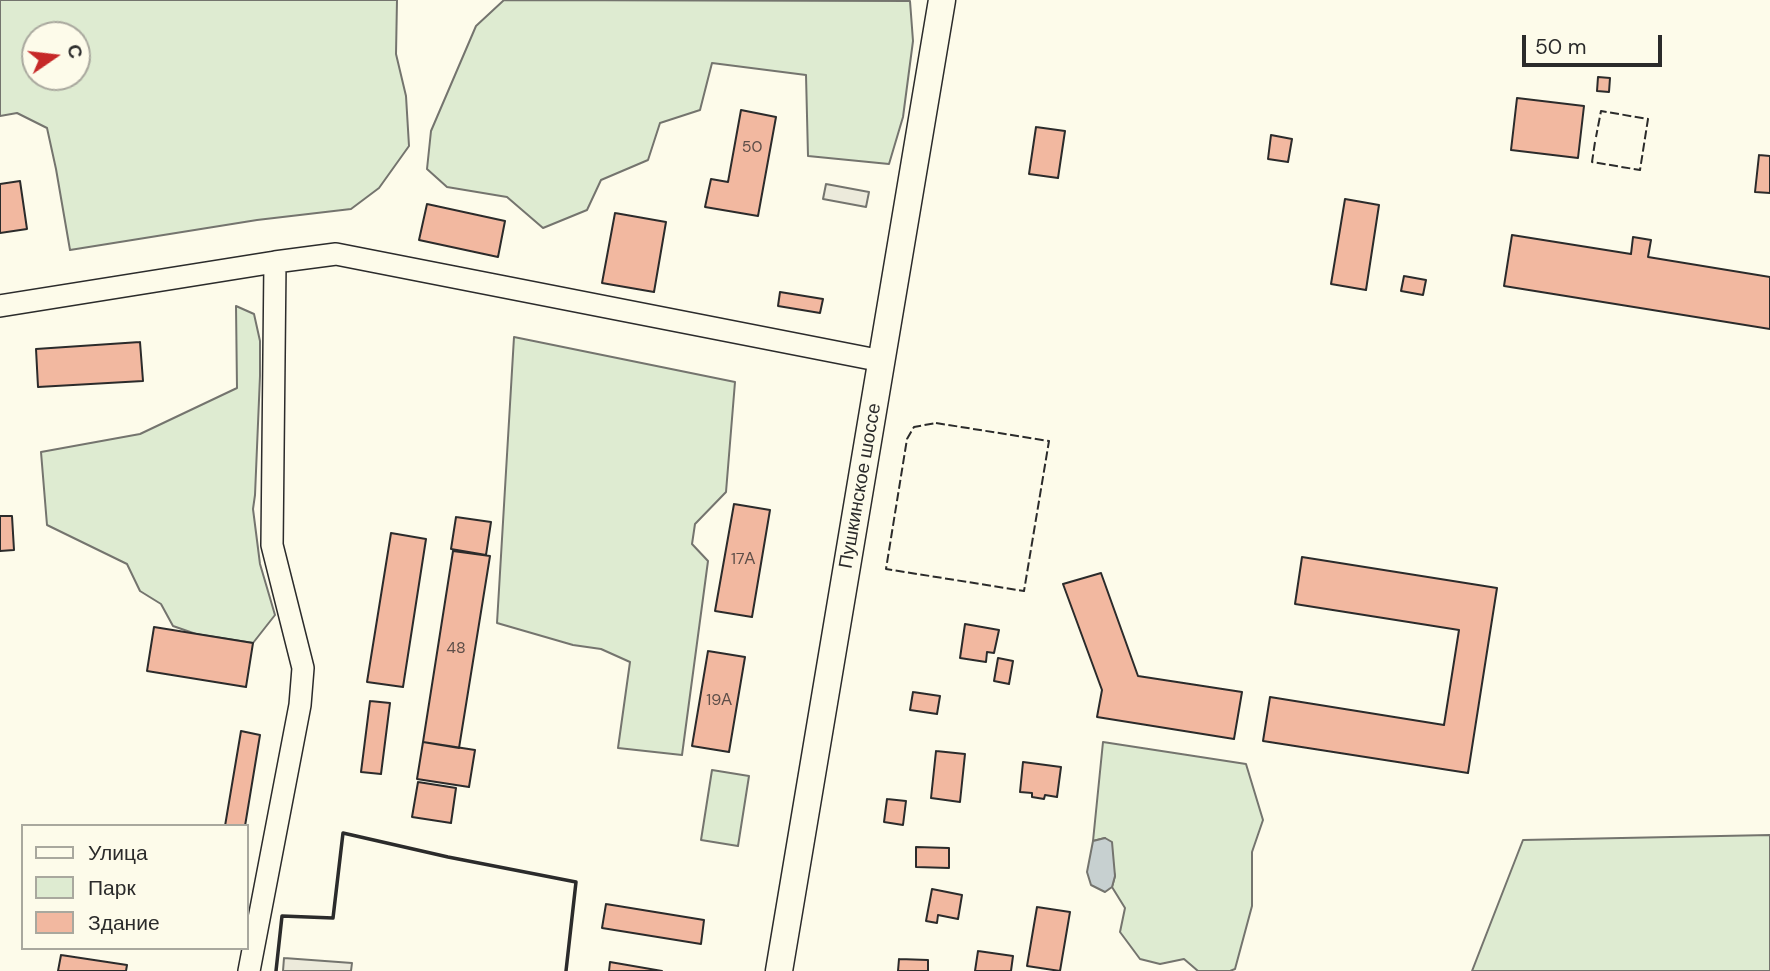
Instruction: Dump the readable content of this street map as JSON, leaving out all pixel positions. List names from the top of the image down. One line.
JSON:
{"streets":{"main road":["Пушкинское шоссе"]},"house_numbers":["50","17А","48","19А"],"legend":["Улица","Парк","Здание"],"scale_bar":"50 m","north":"right"}
